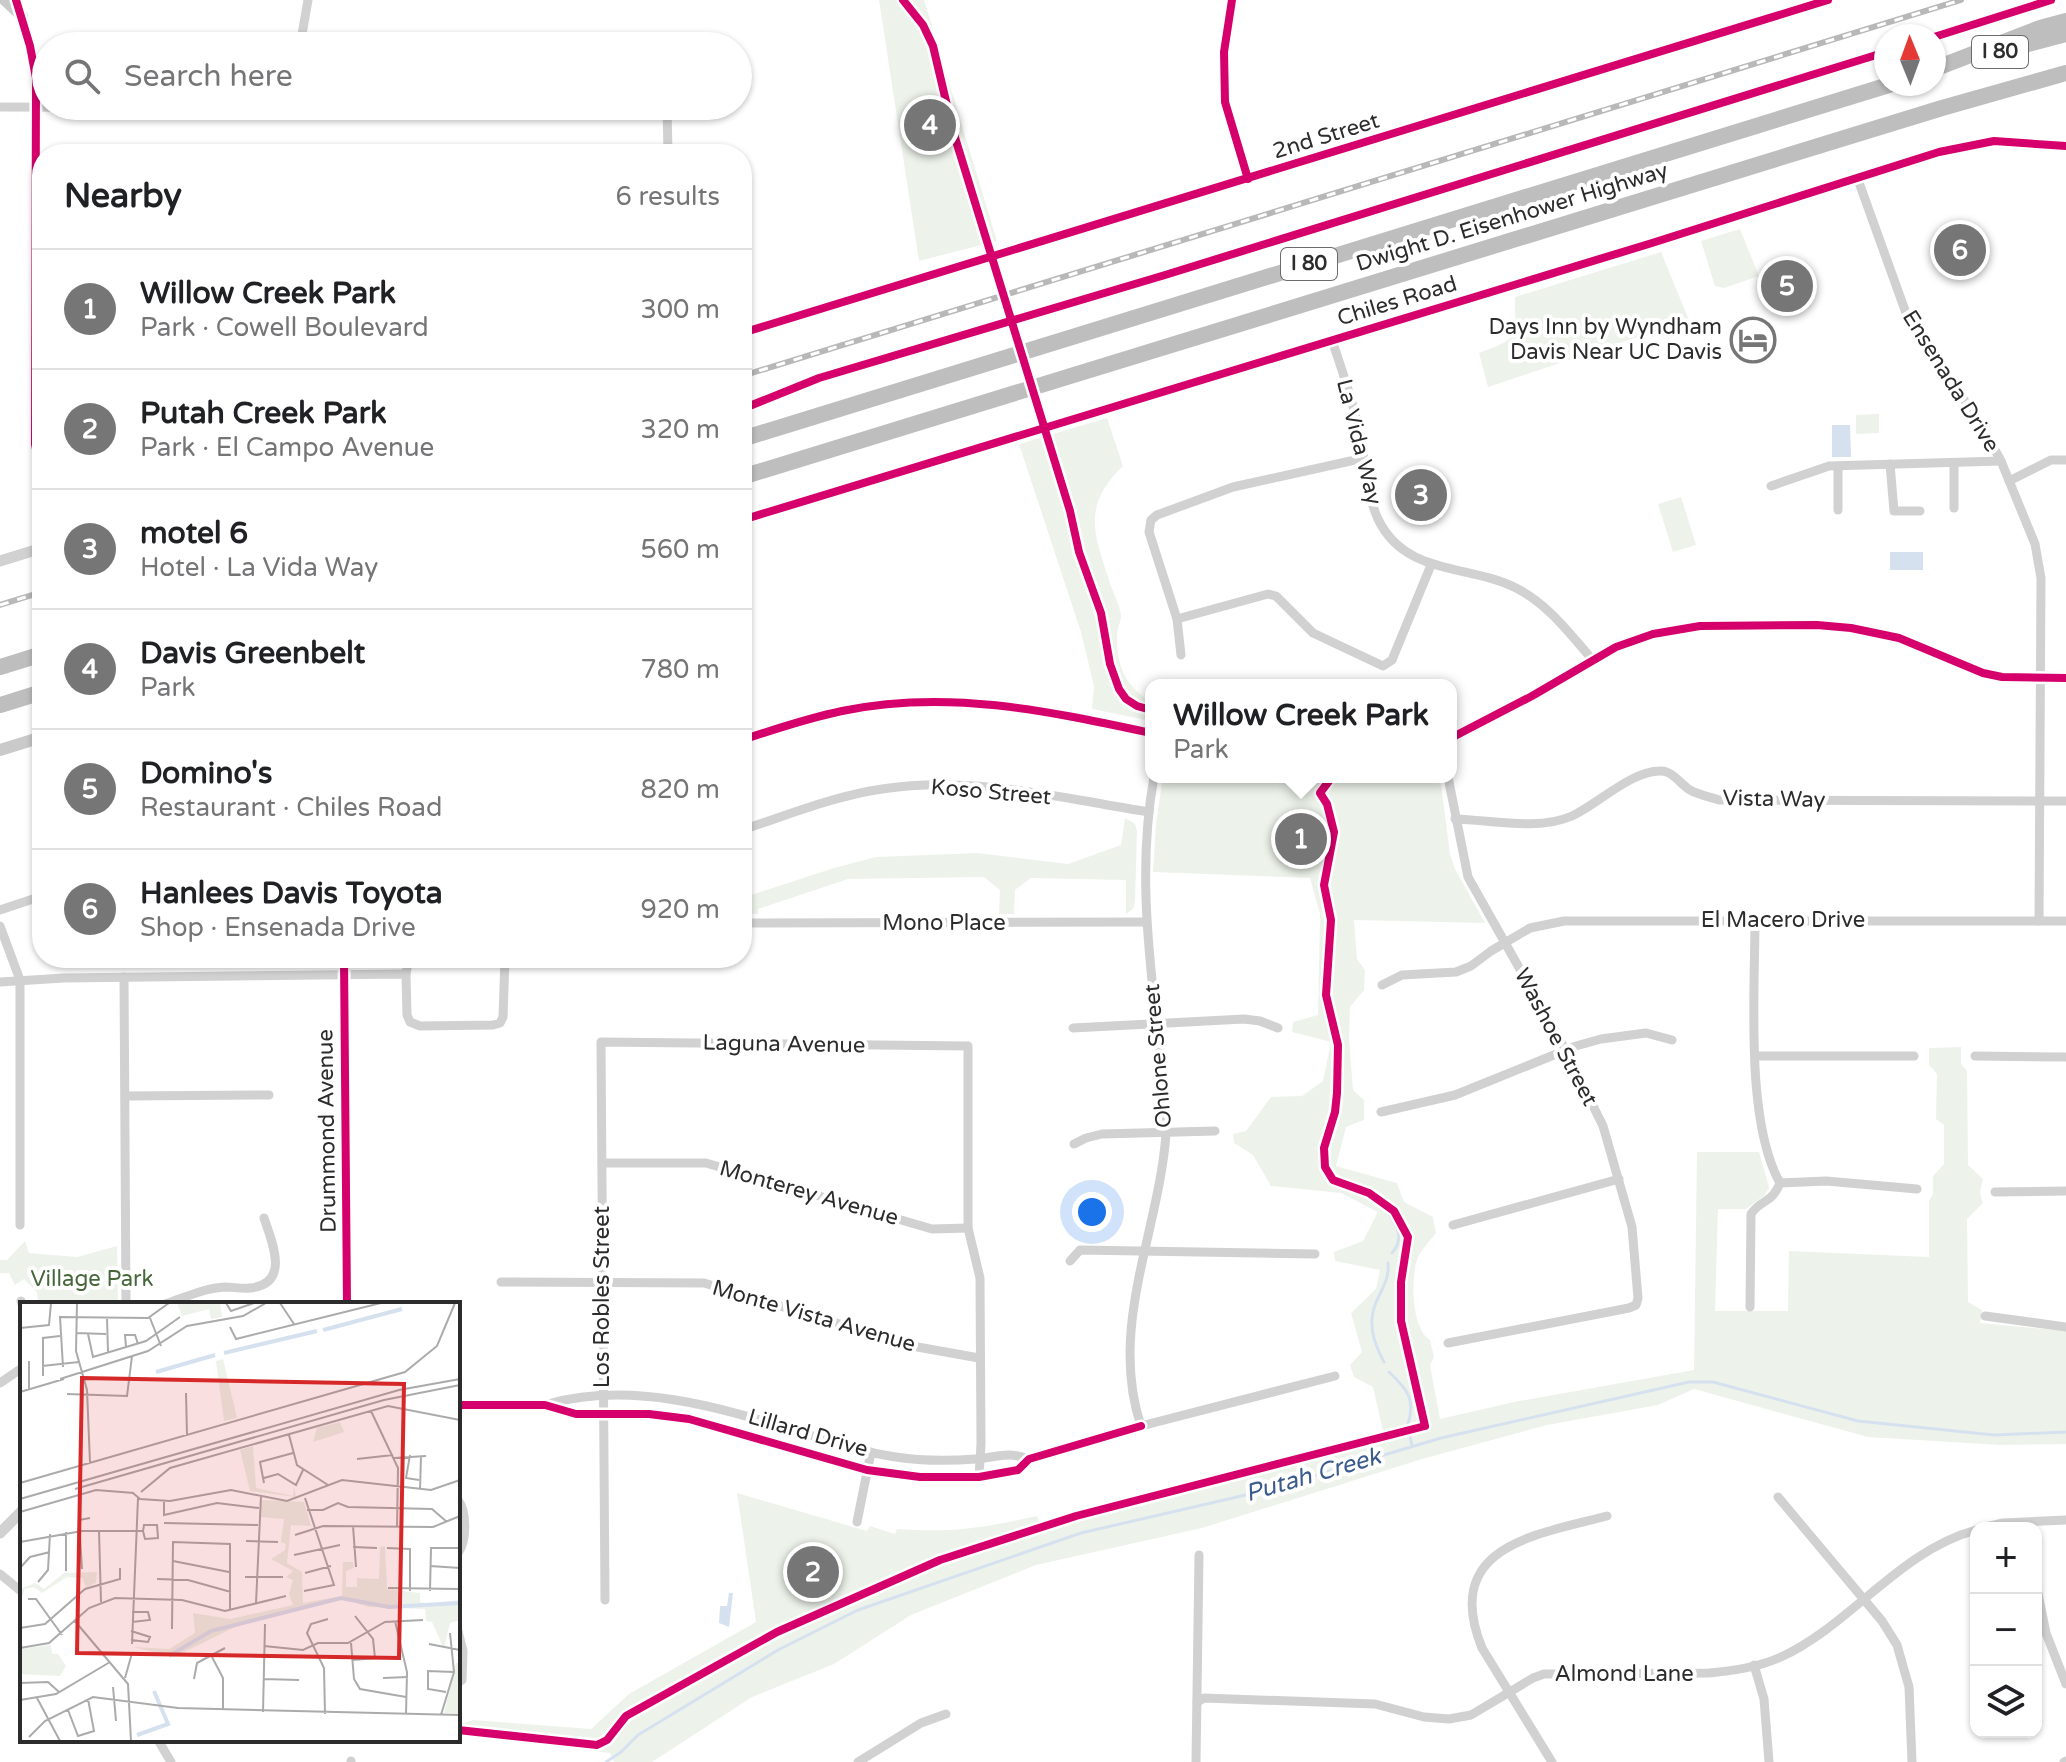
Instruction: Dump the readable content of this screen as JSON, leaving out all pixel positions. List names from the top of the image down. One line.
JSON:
{"streets":{"highway":["I 80","Dwight D. Eisenhower Highway"],"street":["2nd Street","Chiles Road","Ensenada Drive","La Vida Way","Koso Street","Vista Way","El Macero Drive","Mono Place","Washoe Street","Laguna Avenue","Ohlone Street","Drummond Avenue","Monterey Avenue","Los Robles Street","Monte Vista Avenue","Lillard Drive","Almond Lane"]},"crossings":[["Chiles Road","Ensenada Drive"],["Chiles Road","La Vida Way"],["Ensenada Drive","Vista Way"],["Ensenada Drive","El Macero Drive"],["Koso Street","Ohlone Street"],["Vista Way","Washoe Street"],["El Macero Drive","Washoe Street"],["Mono Place","Ohlone Street"],["Laguna Avenue","Monterey Avenue"],["Laguna Avenue","Los Robles Street"],["Ohlone Street","Lillard Drive"],["Monterey Avenue","Los Robles Street"],["Los Robles Street","Monte Vista Avenue"],["Los Robles Street","Lillard Drive"]],"water":["Putah Creek"],"parks":["Village Park"],"places":{"hotel":["Days Inn by Wyndham Davis Near UC Davis"]},"north":"top","page":{"search":"Search here","pins":["4","6","5","3","1","2"],"heading":["Nearby","6 results"],"list":[{"mark":"1","name":"Willow Creek Park","note":"Park · Cowell Boulevard","value":"300 m"},{"mark":"2","name":"Putah Creek Park","note":"Park · El Campo Avenue","value":"320 m"},{"mark":"3","name":"motel 6","note":"Hotel · La Vida Way","value":"560 m"},{"mark":"4","name":"Davis Greenbelt","note":"Park","value":"780 m"},{"mark":"5","name":"Domino's","note":"Restaurant · Chiles Road","value":"820 m"},{"mark":"6","name":"Hanlees Davis Toyota","note":"Shop · Ensenada Drive","value":"920 m"}],"popup":["Willow Creek Park","Park"],"map_buttons":["+","−"]}}
